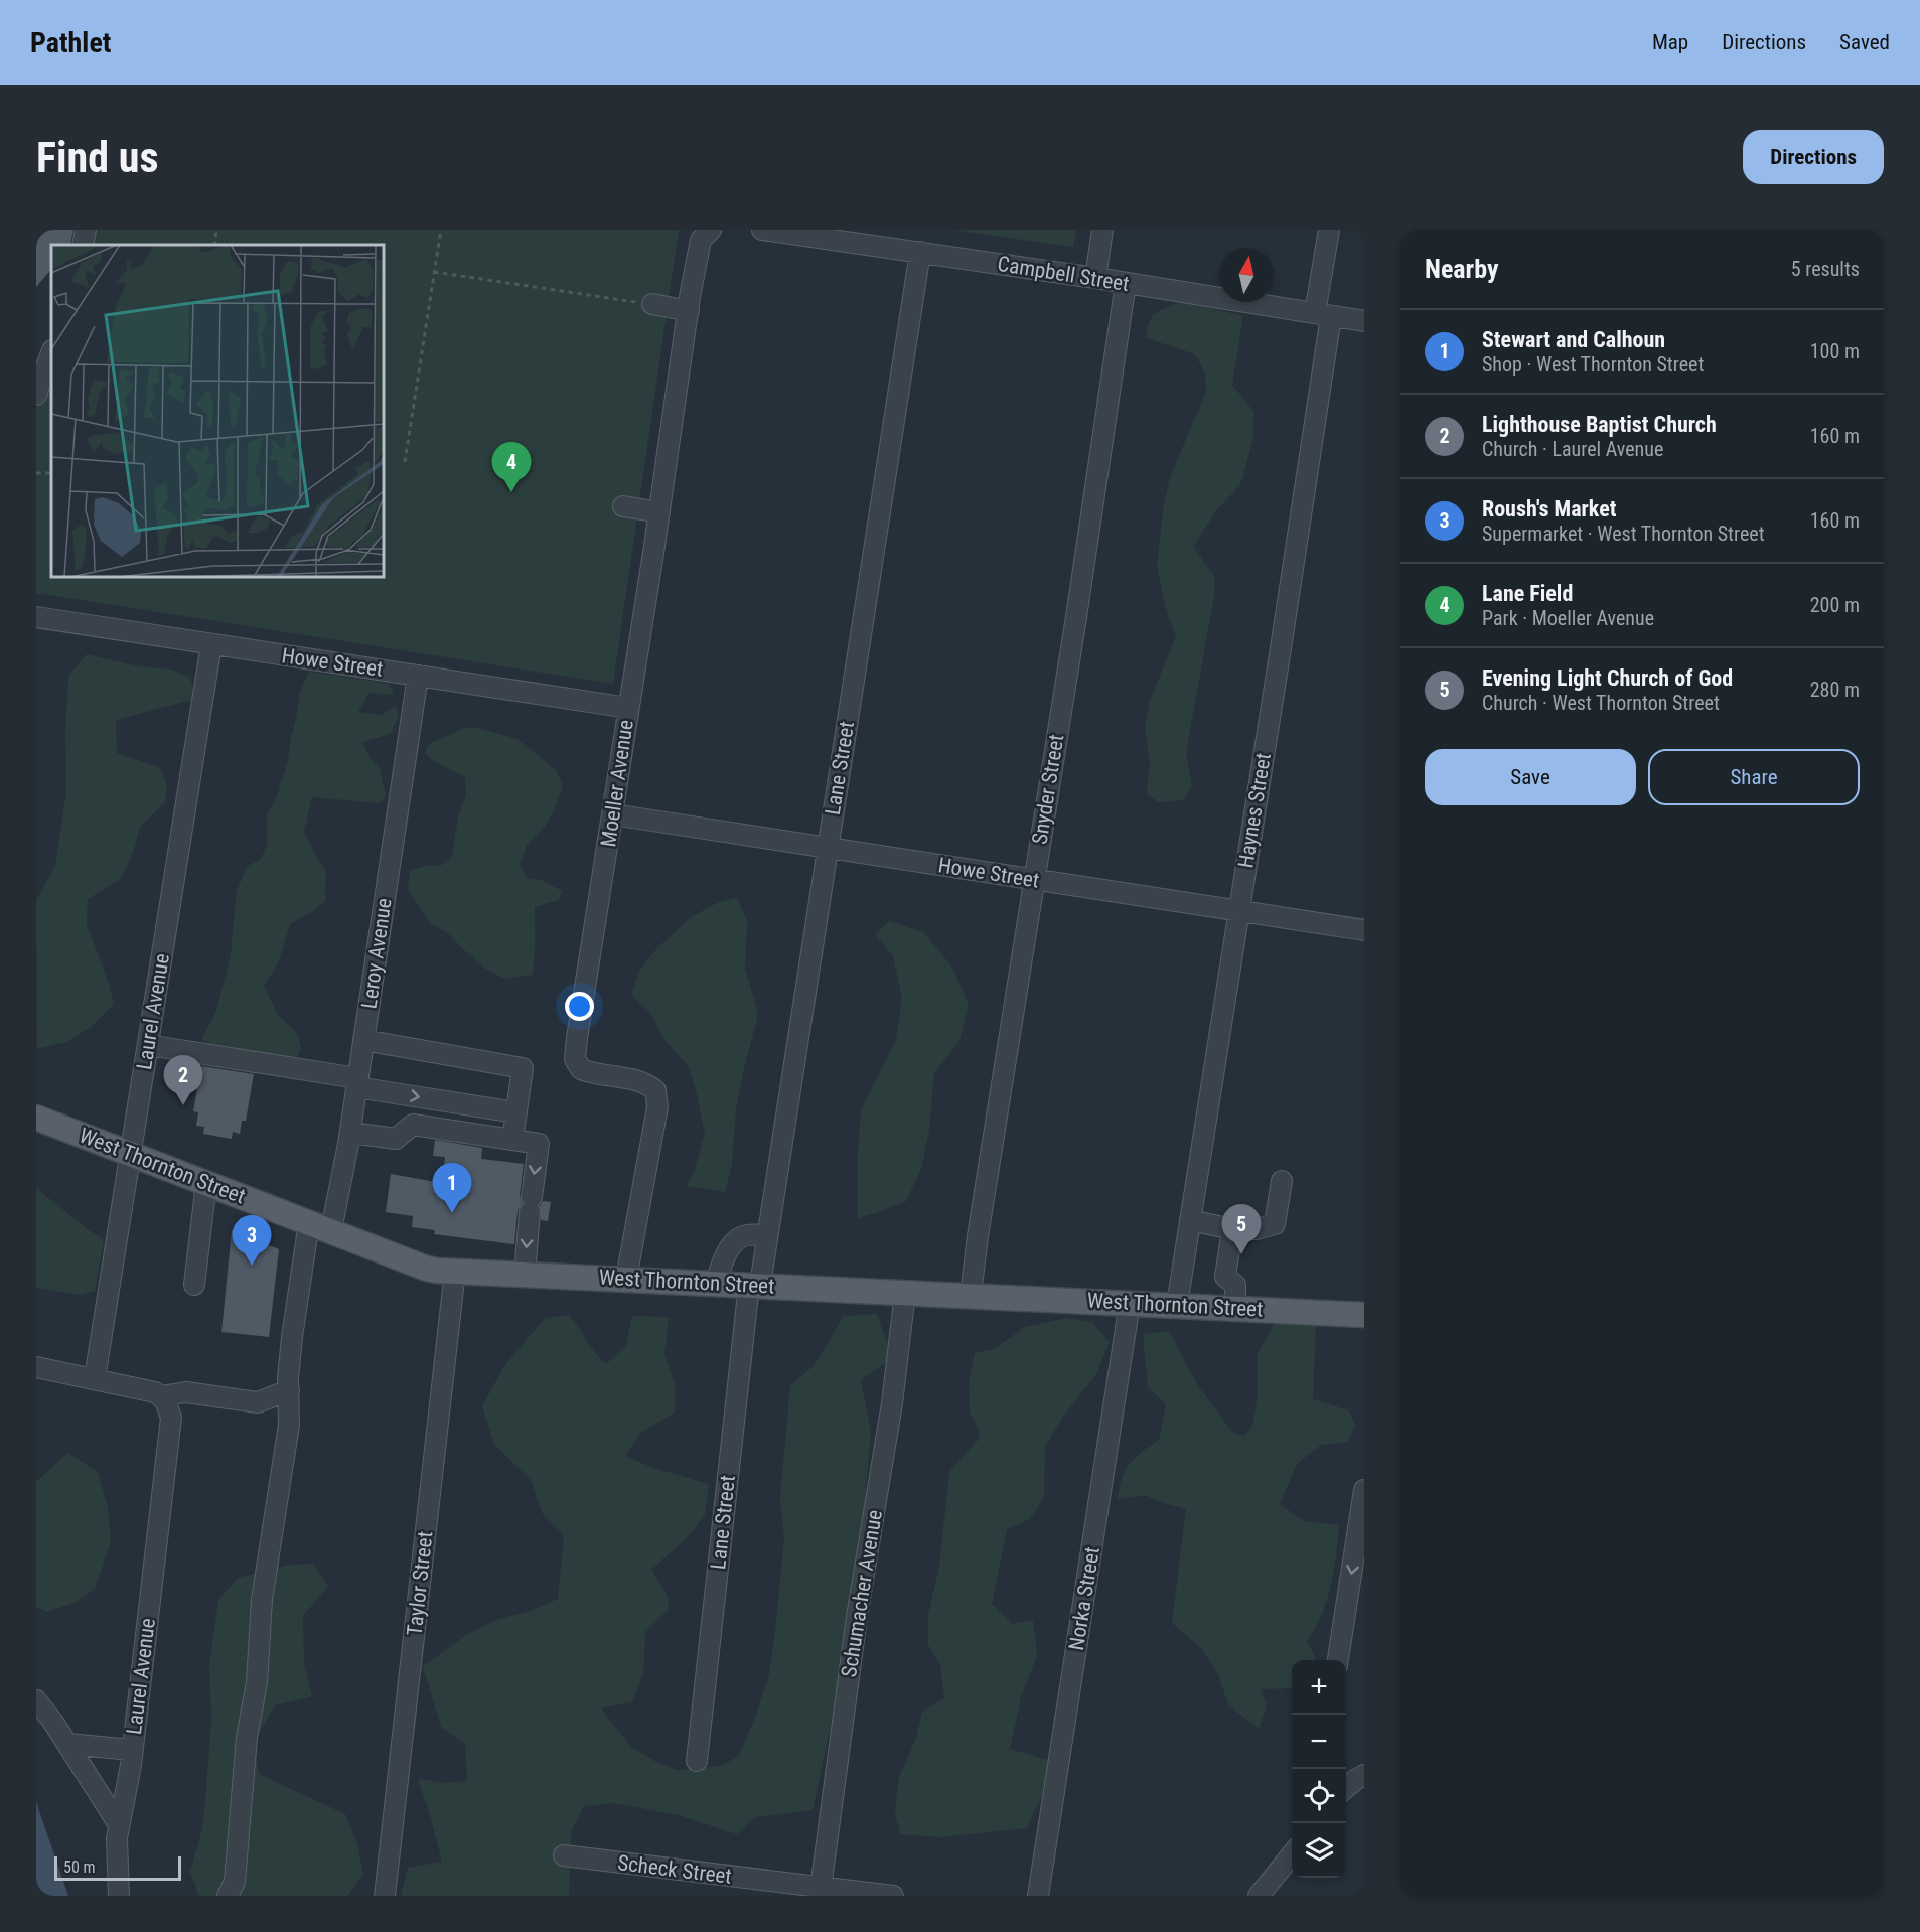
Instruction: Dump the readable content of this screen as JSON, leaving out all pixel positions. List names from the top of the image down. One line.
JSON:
{"streets":{"main road":["West Thornton Street"],"street":["Campbell Street","Howe Street","Lane Street","Moeller Avenue","Snyder Street","Haynes Street","Leroy Avenue","Laurel Avenue","Taylor Street","Schumacher Avenue","Norka Street","Scheck Street"]},"crossings":[["Campbell Street","Lane Street"],["Campbell Street","Snyder Street"],["Campbell Street","Haynes Street"],["Howe Street","Lane Street"],["Howe Street","Moeller Avenue"],["Howe Street","Snyder Street"],["Howe Street","Haynes Street"],["Howe Street","Leroy Avenue"],["Howe Street","Laurel Avenue"],["Lane Street","West Thornton Street"],["Moeller Avenue","West Thornton Street"],["Snyder Street","West Thornton Street"],["Haynes Street","West Thornton Street"],["Leroy Avenue","West Thornton Street"],["Laurel Avenue","West Thornton Street"],["West Thornton Street","Taylor Street"],["West Thornton Street","Schumacher Avenue"],["West Thornton Street","Norka Street"],["Schumacher Avenue","Scheck Street"]],"scale_bar":"50 m","north":"top","page":{"header":"Pathlet","nav":["Map","Directions","Saved"],"buttons":["Directions",["Save","Share"]],"title":"Find us","heading":["Nearby","5 results"],"list":[{"mark":"1","name":"Stewart and Calhoun","note":"Shop · West Thornton Street","value":"100 m"},{"mark":"2","name":"Lighthouse Baptist Church","note":"Church · Laurel Avenue","value":"160 m"},{"mark":"3","name":"Roush's Market","note":"Supermarket · West Thornton Street","value":"160 m"},{"mark":"4","name":"Lane Field","note":"Park · Moeller Avenue","value":"200 m"},{"mark":"5","name":"Evening Light Church of God","note":"Church · West Thornton Street","value":"280 m"}],"pins":["4","2","1","5","3"],"map_buttons":["+","−"],"scale":"50 m"}}
